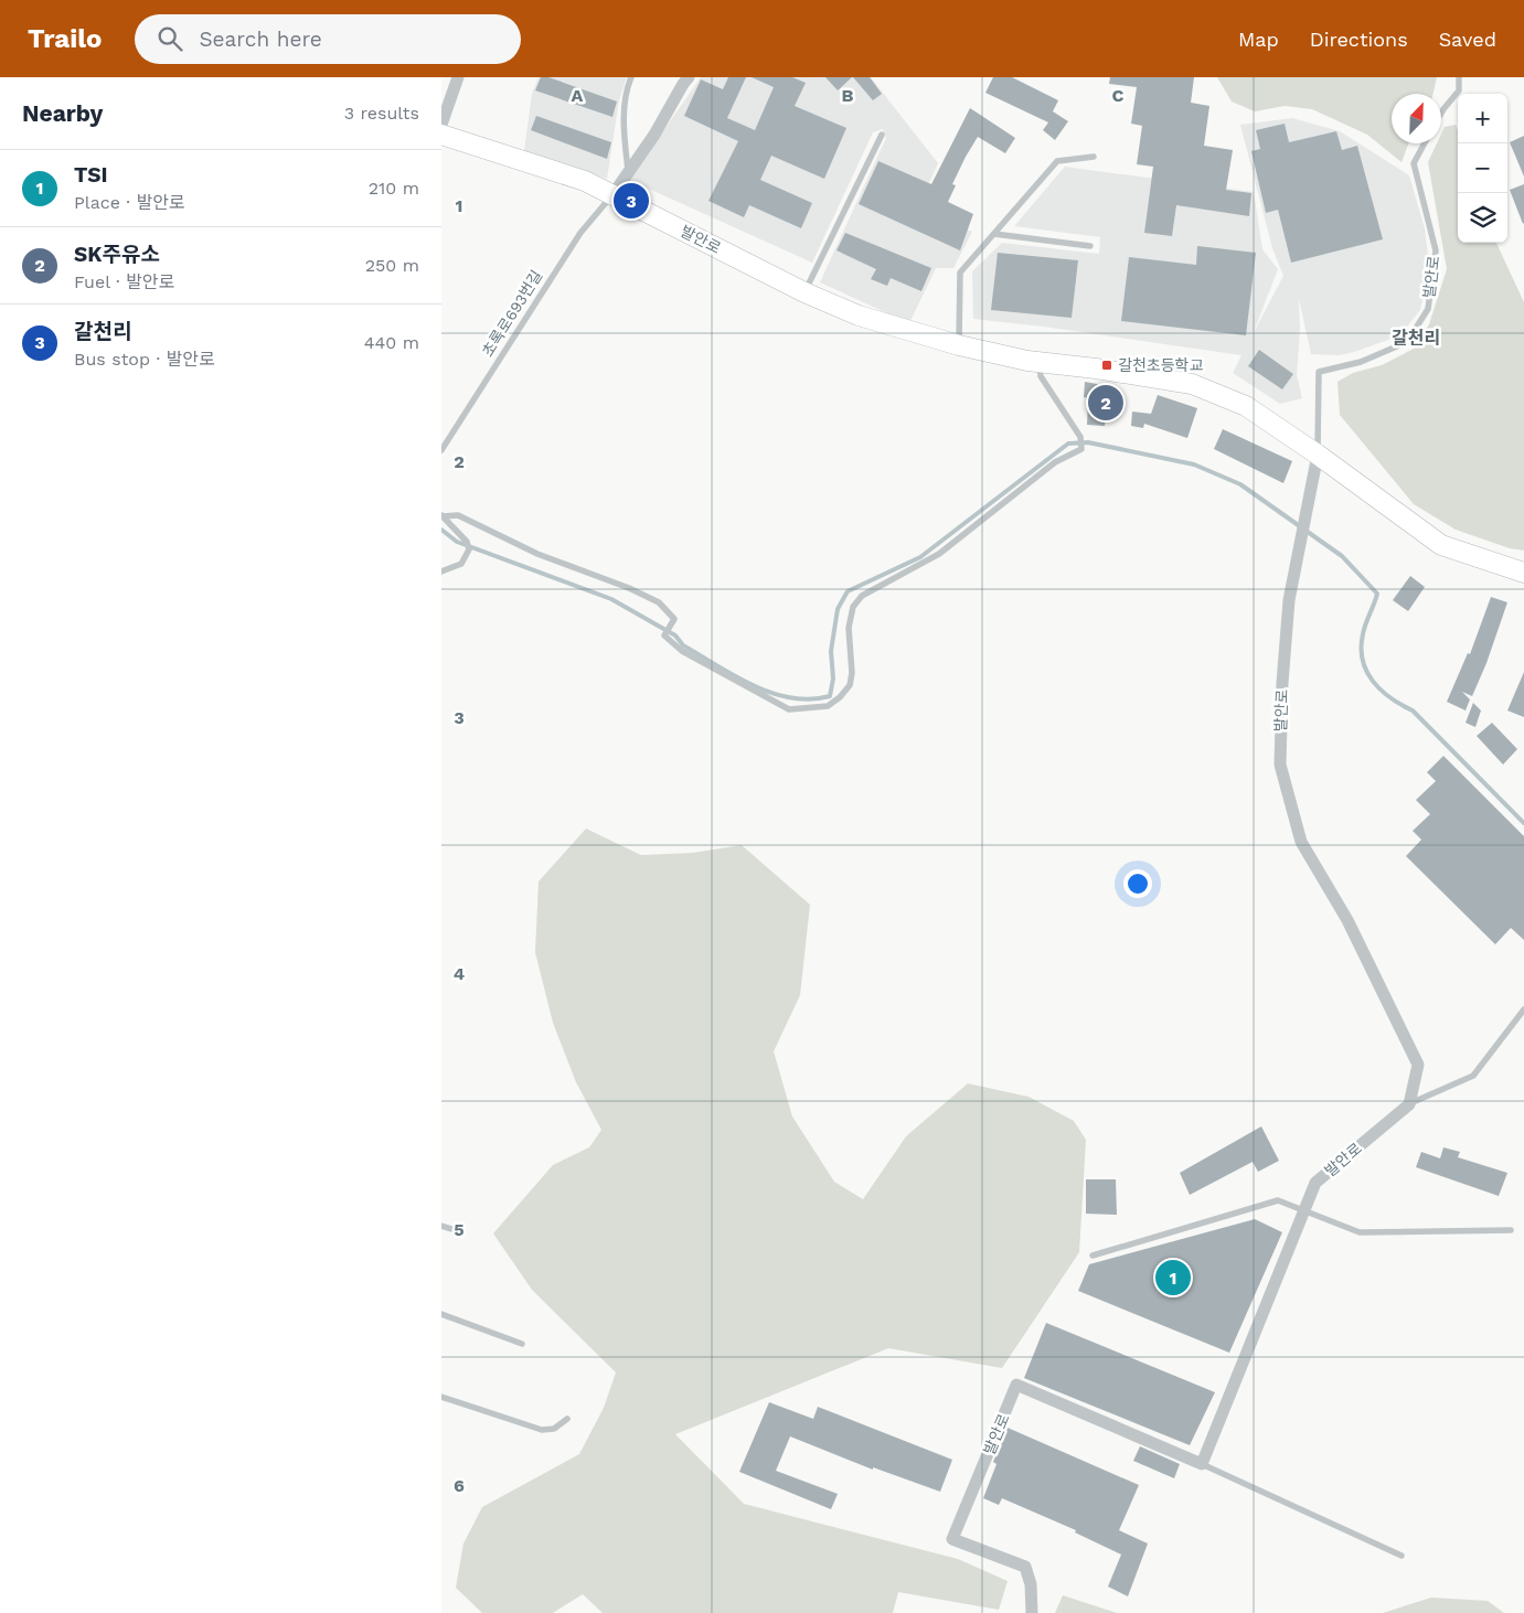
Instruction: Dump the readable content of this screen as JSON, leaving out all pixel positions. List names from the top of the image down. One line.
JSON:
{"streets":{"main road":["발안로"],"lane":["초록로693번길"]},"crossings":[["발안로","초록로693번길"]],"districts":["갈천리"],"places":{"transit":["갈천초등학교"]},"north":"top right","page":{"header":"Trailo","search":"Search here","nav":["Map","Directions","Saved"],"heading":["Nearby","3 results"],"map_buttons":["+","−"],"list":[{"mark":"1","name":"TSI","note":"Place · 발안로","value":"210 m"},{"mark":"2","name":"SK주유소","note":"Fuel · 발안로","value":"250 m"},{"mark":"3","name":"갈천리","note":"Bus stop · 발안로","value":"440 m"}],"pins":["3","2","1"]},"grid":{"columns":["A","B","C"],"rows":["1","2","3","4","5","6"]}}
